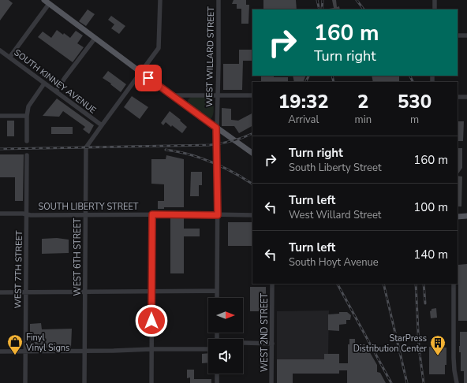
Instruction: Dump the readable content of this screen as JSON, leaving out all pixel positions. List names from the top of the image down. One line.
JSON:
{"streets":{"street":["WEST WILLARD STREET","SOUTH KINNEY AVENUE","SOUTH LIBERTY STREET","WEST 6TH STREET","WEST 7TH STREET","WEST 2ND STREET"]},"crossings":[["WEST WILLARD STREET","SOUTH LIBERTY STREET"],["SOUTH KINNEY AVENUE","WEST 6TH STREET"],["SOUTH LIBERTY STREET","WEST 6TH STREET"],["SOUTH LIBERTY STREET","WEST 7TH STREET"]],"places":{"shop":["Finyl Vinyl Signs"],"building":["StarPress Distribution Center"]},"north":"right","page":{"turn":["160 m","Turn right"],"eta":["19:32","Arrival","2","min","530","m"],"list":[{"name":"Turn right","note":"South Liberty Street","value":"160 m"},{"name":"Turn left","note":"West Willard Street","value":"100 m"},{"name":"Turn left","note":"South Hoyt Avenue","value":"140 m"}]}}
